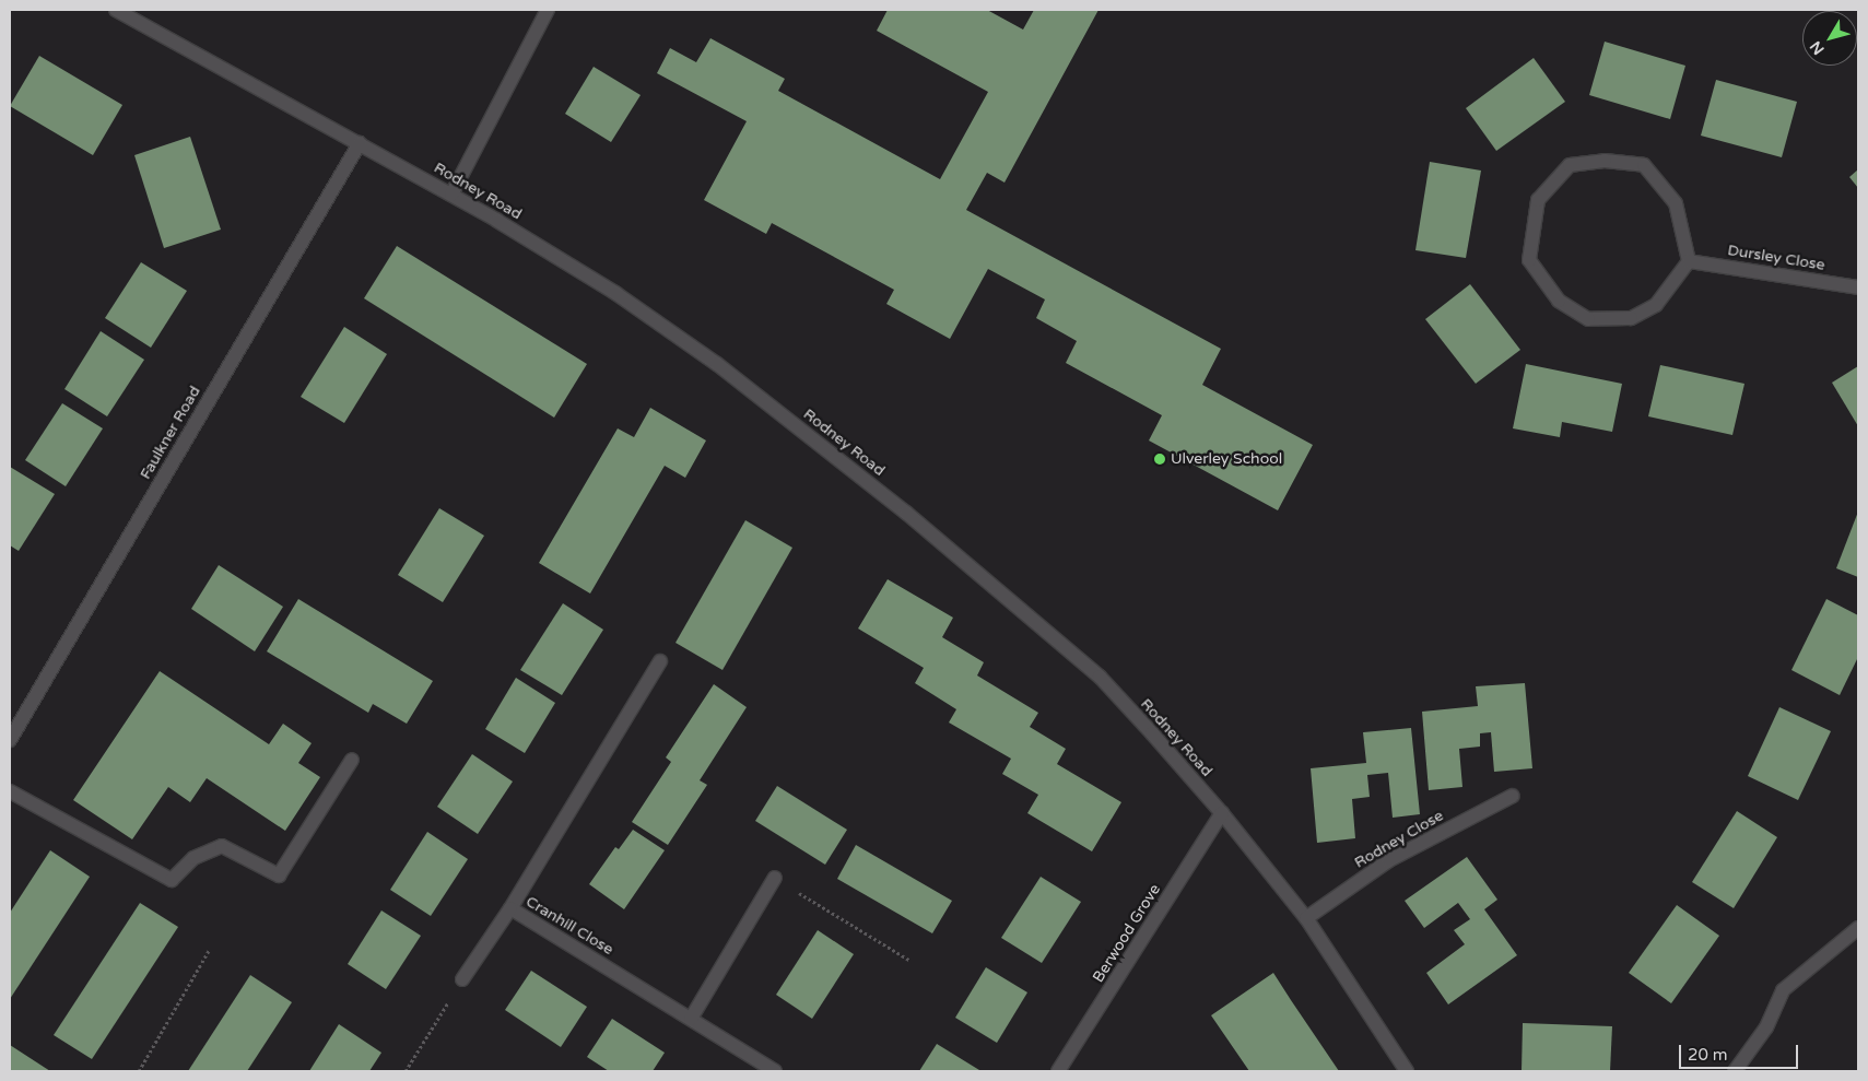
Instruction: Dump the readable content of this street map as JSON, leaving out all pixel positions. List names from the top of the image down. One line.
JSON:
{"streets":{"street":["Rodney Road","Dursley Close","Faulkner Road","Rodney Close","Cranhill Close","Berwood Grove"]},"crossings":[["Rodney Road","Faulkner Road"],["Rodney Road","Rodney Close"],["Rodney Road","Berwood Grove"]],"places":["Ulverley School"],"scale_bar":"20 m","north":"bottom left"}
